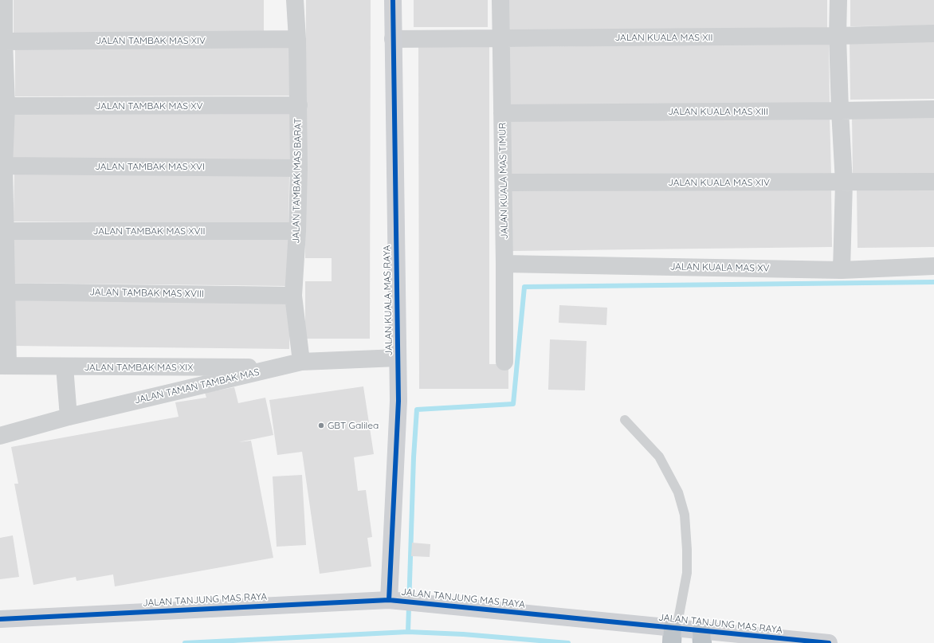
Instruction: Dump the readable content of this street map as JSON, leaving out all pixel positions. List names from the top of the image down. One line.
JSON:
{"streets":{"street":["JALAN KUALA MAS XII","JALAN TAMBAK MAS XIV","JALAN TAMBAK MAS XV","JALAN KUALA MAS XIII","JALAN TAMBAK MAS XVI","JALAN TAMBAK MAS BARAT","JALAN KUALA MAS TIMUR","JALAN KUALA MAS XIV","JALAN TAMBAK MAS XVII","JALAN KUALA MAS XV","JALAN TAMBAK MAS XVIII","JALAN KUALA MAS RAYA","JALAN TAMBAK MAS XIX","JALAN TAMAN TAMBAK MAS","JALAN TANJUNG MAS RAYA"]},"crossings":[["JALAN KUALA MAS XII","JALAN KUALA MAS TIMUR"],["JALAN KUALA MAS XII","JALAN KUALA MAS RAYA"],["JALAN TAMBAK MAS XIV","JALAN TAMBAK MAS BARAT"],["JALAN TAMBAK MAS XV","JALAN TAMBAK MAS BARAT"],["JALAN KUALA MAS XIII","JALAN KUALA MAS TIMUR"],["JALAN TAMBAK MAS XVI","JALAN TAMBAK MAS BARAT"],["JALAN TAMBAK MAS BARAT","JALAN TAMBAK MAS XVII"],["JALAN TAMBAK MAS BARAT","JALAN TAMBAK MAS XVIII"],["JALAN TAMBAK MAS BARAT","JALAN TAMAN TAMBAK MAS"],["JALAN KUALA MAS TIMUR","JALAN KUALA MAS XIV"],["JALAN KUALA MAS TIMUR","JALAN KUALA MAS XV"],["JALAN KUALA MAS RAYA","JALAN TAMAN TAMBAK MAS"],["JALAN KUALA MAS RAYA","JALAN TANJUNG MAS RAYA"],["JALAN TAMBAK MAS XIX","JALAN TAMAN TAMBAK MAS"]],"places":["GBT Galilea"]}
